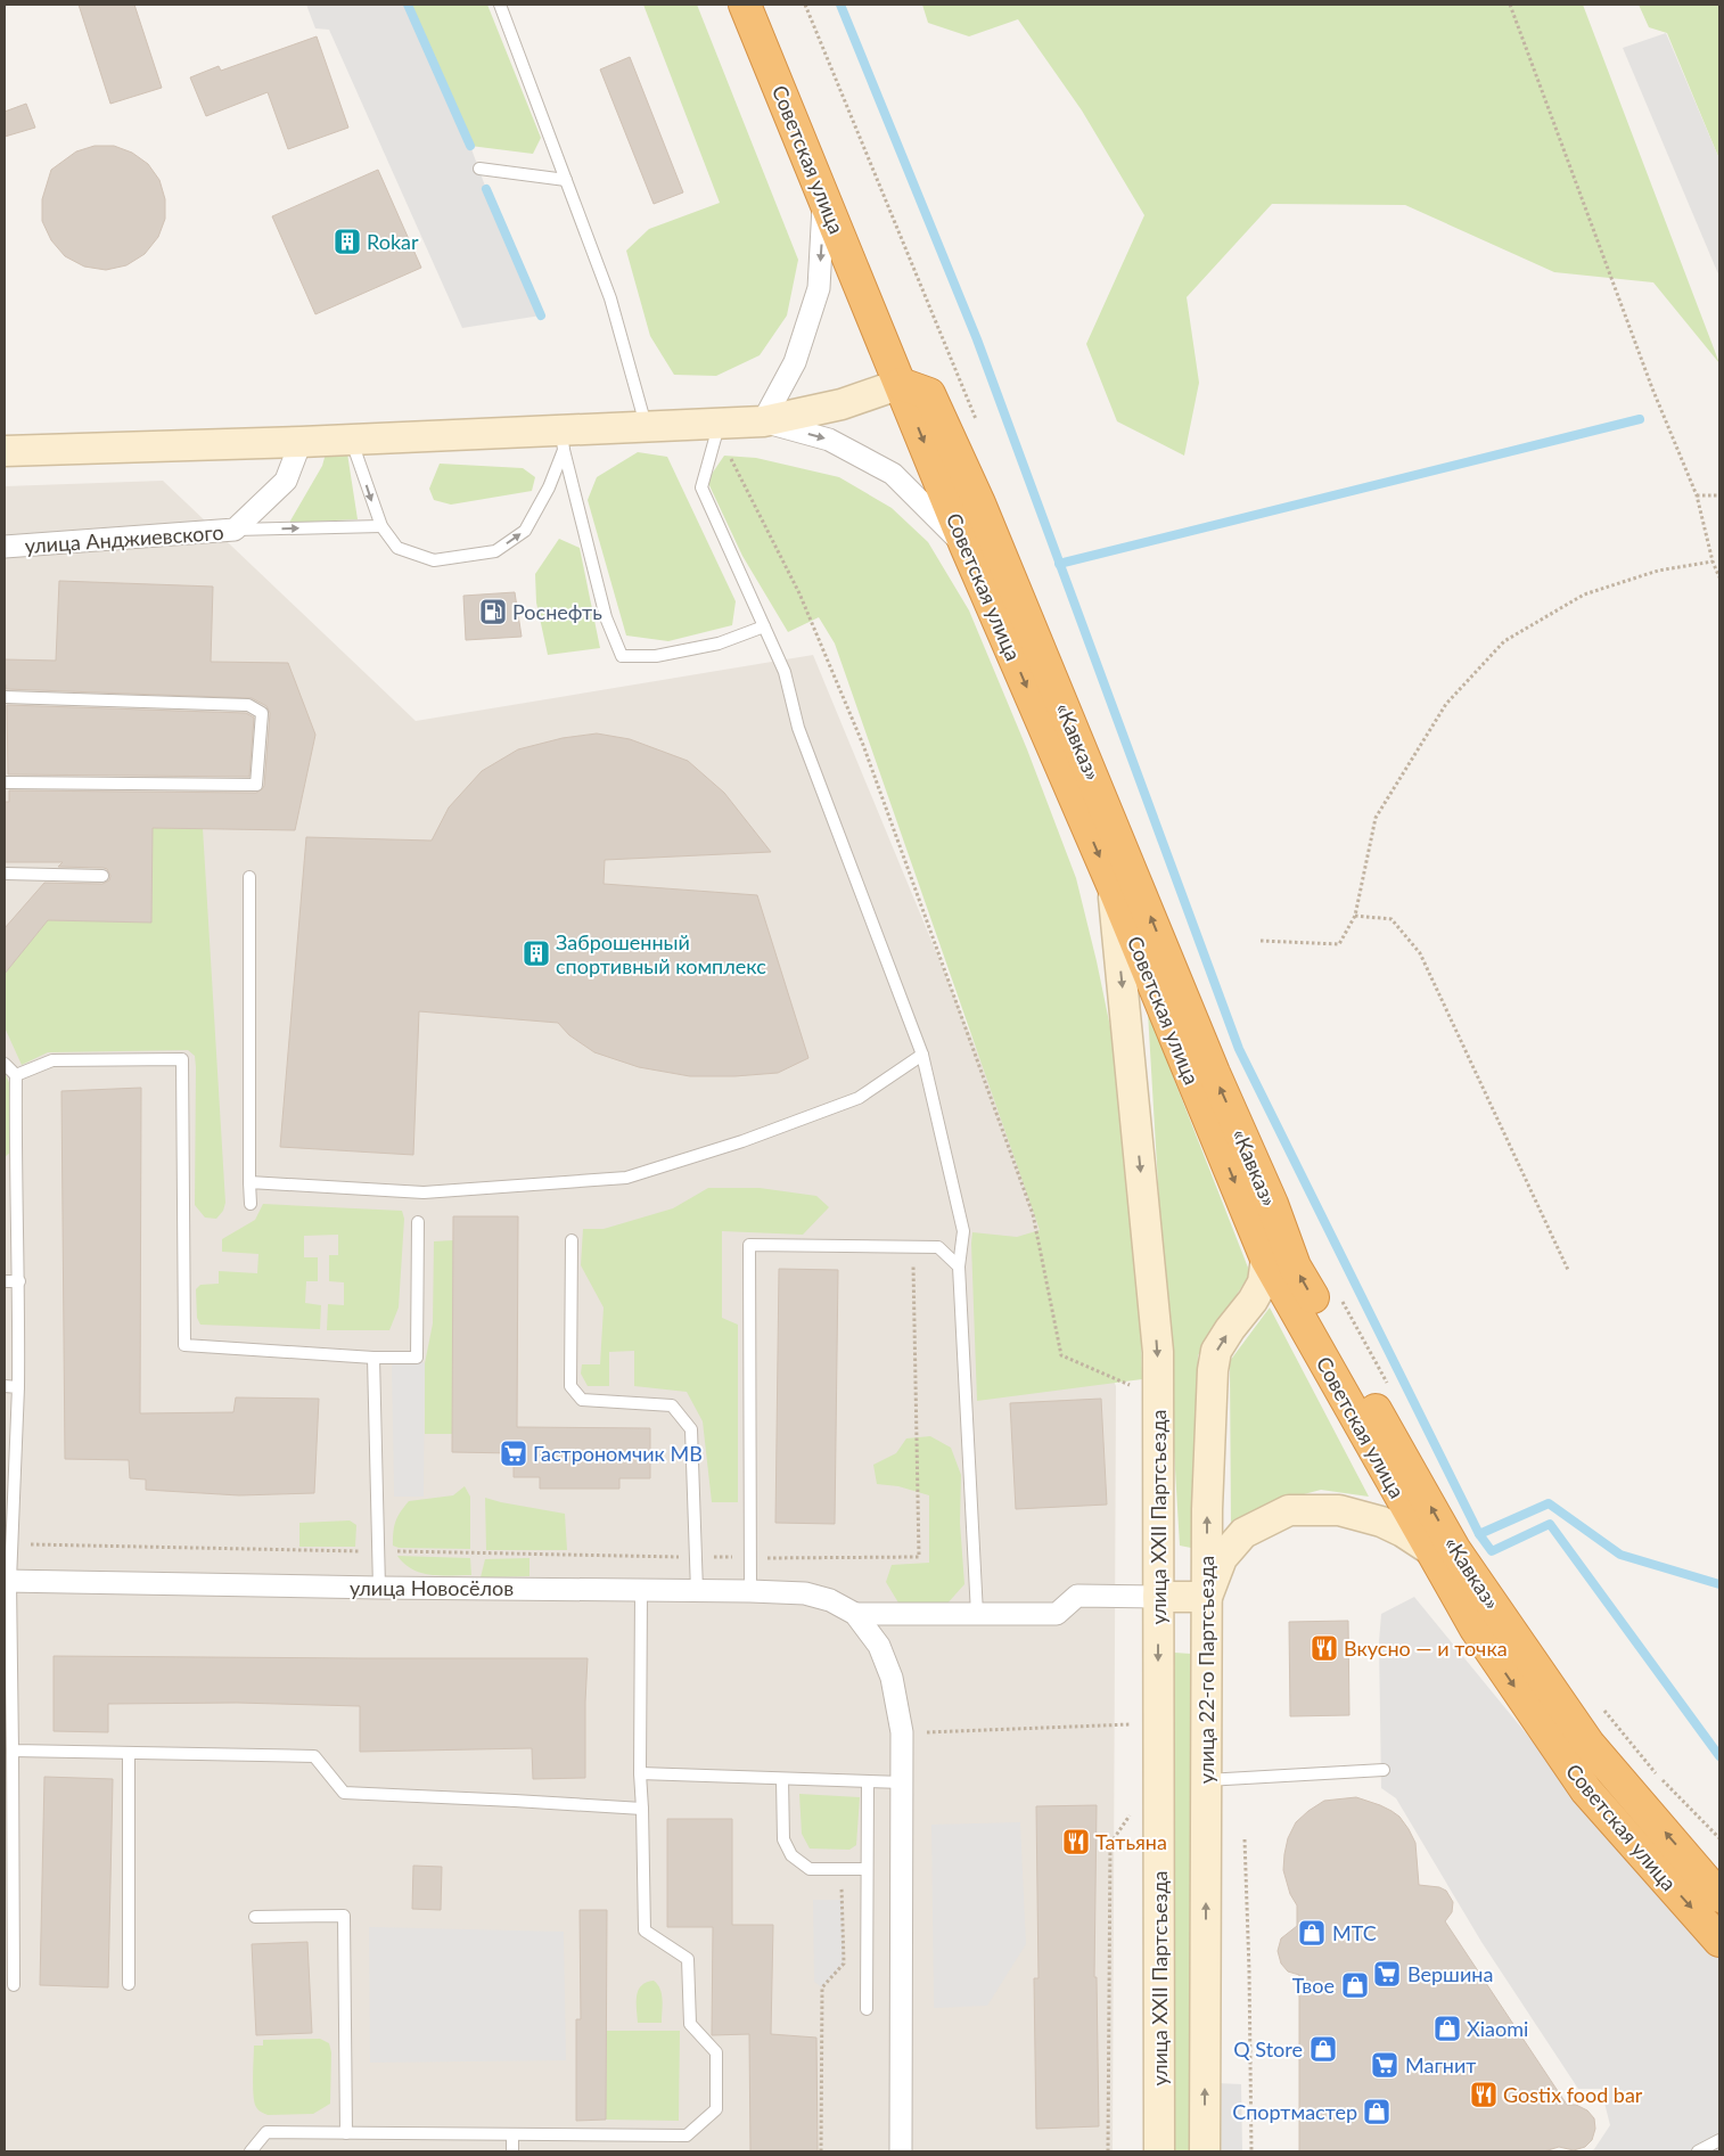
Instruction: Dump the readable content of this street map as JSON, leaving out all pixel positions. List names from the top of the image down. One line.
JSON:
{"streets":{"highway":["Советская улица","«Кавказ»"],"main road":["улица XXII Партсъезда","улица 22-го Партсъезда"],"street":["улица Анджиевского","улица Новосёлов"]},"crossings":[["Советская улица","«Кавказ»"],["Советская улица","улица XXII Партсъезда"],["Советская улица","улица 22-го Партсъезда"],["«Кавказ»","улица 22-го Партсъезда"]],"one_way":["Советская улица","«Кавказ»","улица XXII Партсъезда","улица 22-го Партсъезда"],"places":{"building":["Rokar","Заброшенный спортивный комплекс"],"fuel station":["Роснефть"],"supermarket":["Гастрономчик МВ","Вершина","Магнит"],"restaurant":["Вкусно — и точка","Татьяна","Gostix food bar"],"shop":["МТС","Твое","Xiaomi","Q Store","Спортмастер"]}}
